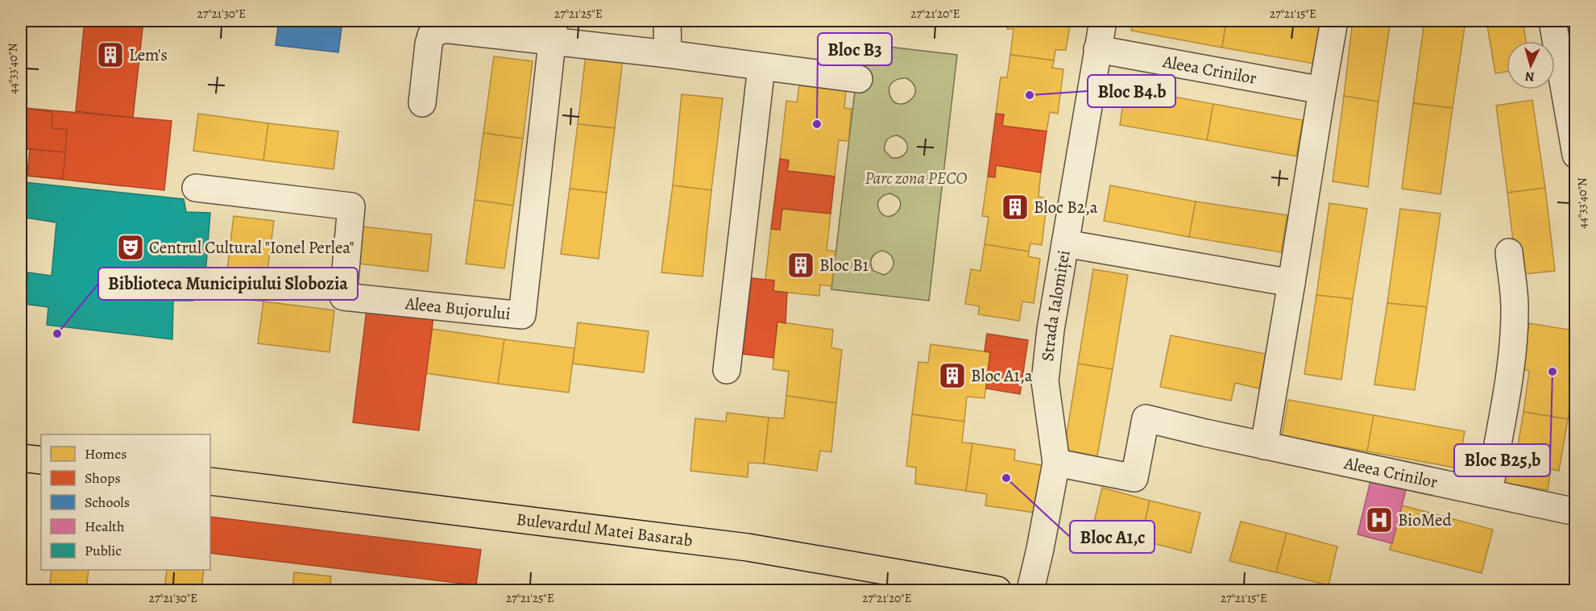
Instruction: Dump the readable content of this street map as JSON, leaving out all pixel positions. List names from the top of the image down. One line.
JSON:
{"streets":{"main road":["Bulevardul Matei Basarab"],"street":["Aleea Crinilor","Strada Ialomiței","Aleea Bujorului"]},"crossings":[["Aleea Crinilor","Strada Ialomiței"]],"parks":["Parc zona PECO"],"places":{"building":["Lem's","Bloc B2,a","Bloc B1","Bloc A1,a"],"other":["Bloc B4.b","Bloc B3","Biblioteca Municipiului Slobozia","Bloc B25,b","Bloc A1,c"],"theatre":["Centrul Cultural \"Ionel Perlea\""],"hospital":["BioMed"]},"legend":["Homes","Shops","Schools","Health","Public"],"north":"bottom","coordinates":["27°21'30\"E","27°21'25\"E","27°21'20\"E","27°21'15\"E","44°33'40\"N"]}
